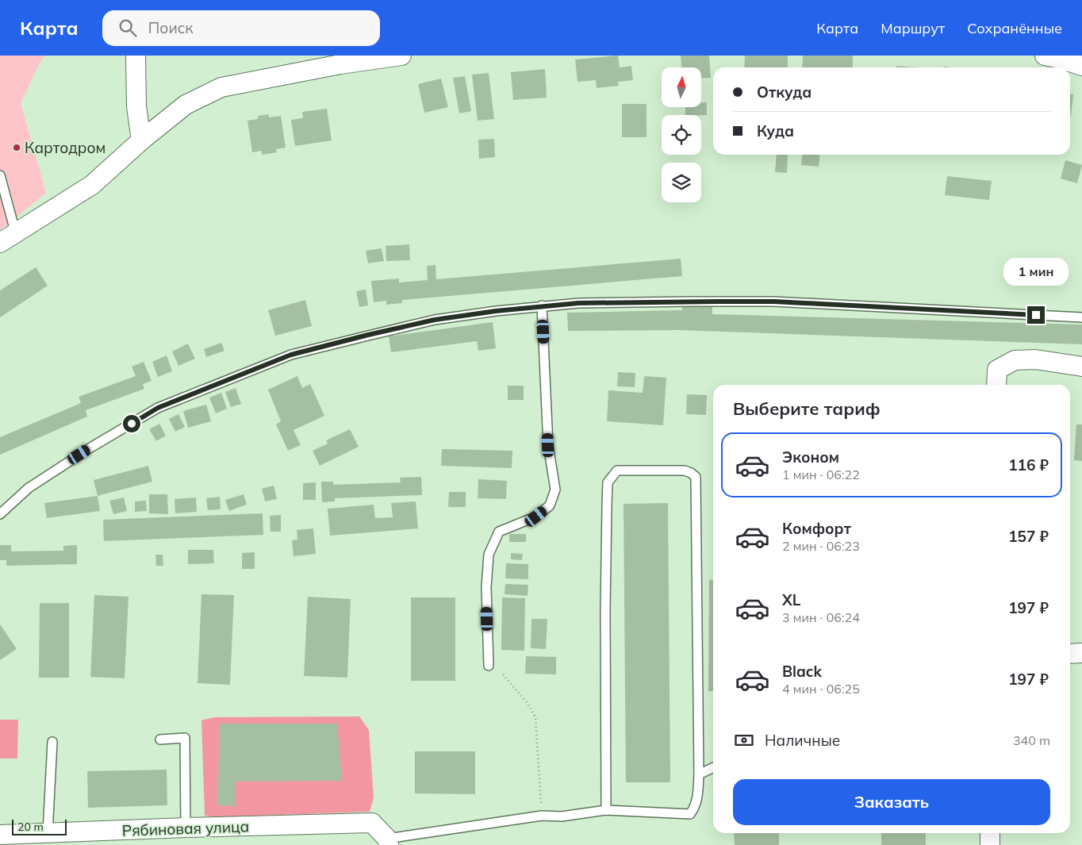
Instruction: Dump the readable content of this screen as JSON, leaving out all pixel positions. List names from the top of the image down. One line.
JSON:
{"streets":{"street":["Рябиновая улица"]},"places":["Картодром"],"scale_bar":"20 m","north":"top","page":{"header":"Карта","search":"Поиск","nav":["Карта","Маршрут","Сохранённые"],"banner":["Откуда","Куда"],"bubble":"1 мин","heading":"Выберите тариф","list":[{"name":"Эконом","note":"1 мин · 06:22","value":"116 ₽"},{"name":"Комфорт","note":"2 мин · 06:23","value":"157 ₽"},{"name":"XL","note":"3 мин · 06:24","value":"197 ₽"},{"name":"Black","note":"4 мин · 06:25","value":"197 ₽"}],"pay":["Наличные","340 m"],"buttons":"Заказать","scale":"20 m"}}
